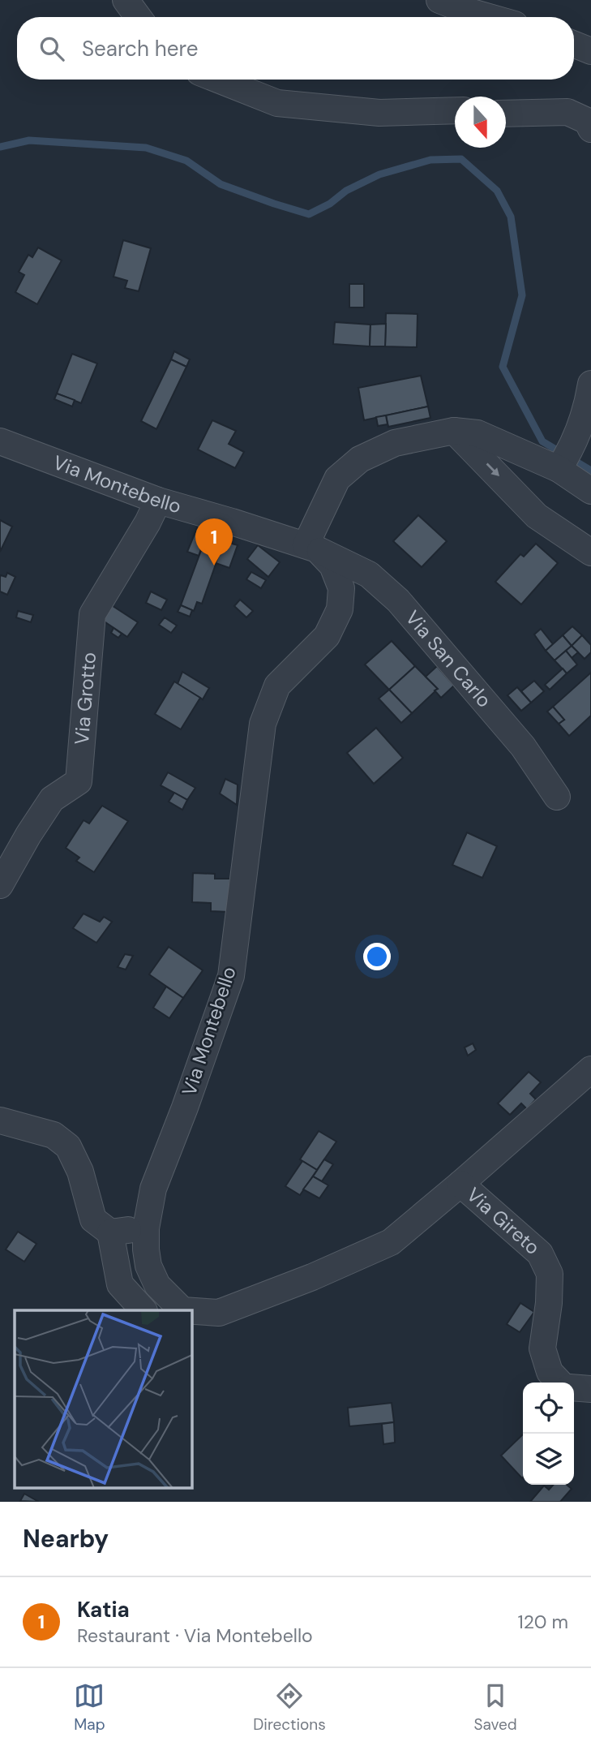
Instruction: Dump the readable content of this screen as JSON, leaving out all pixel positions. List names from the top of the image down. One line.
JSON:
{"streets":{"street":["Via Montebello","Via San Carlo","Via Grotto","Via Gireto"]},"crossings":[["Via Montebello","Via San Carlo"],["Via Montebello","Via Grotto"],["Via Montebello","Via Gireto"]],"north":"bottom","page":{"search":"Search here","pins":"1","heading":"Nearby","list":[{"mark":"1","name":"Katia","note":"Restaurant · Via Montebello","value":"120 m"}],"nav":["Map","Directions","Saved"]}}
